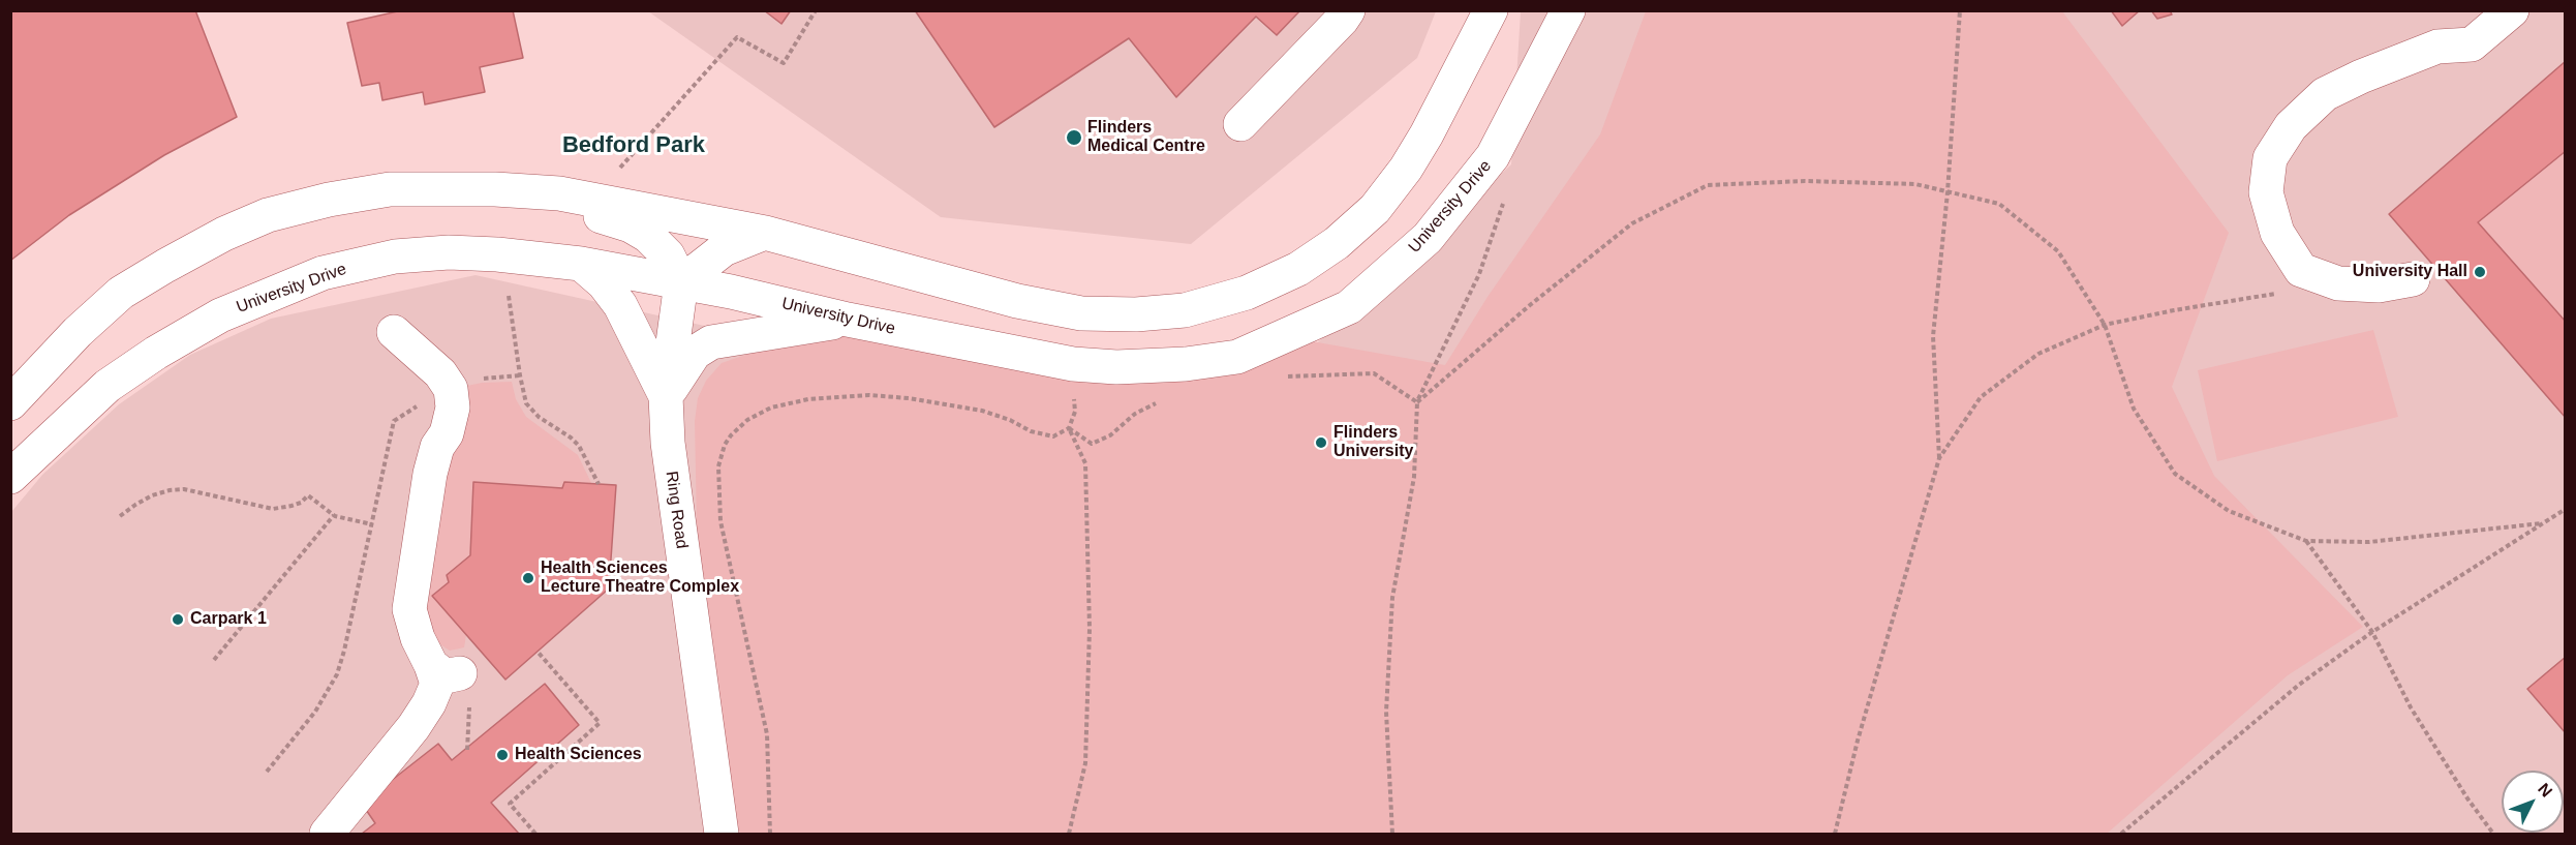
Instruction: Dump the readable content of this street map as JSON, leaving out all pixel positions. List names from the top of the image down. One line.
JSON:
{"streets":{"street":["University Drive","Ring Road"]},"crossings":[["University Drive","Ring Road"]],"districts":["Bedford Park"],"places":["Flinders Medical Centre","University Hall","Flinders University","Health Sciences Lecture Theatre Complex","Carpark 1","Health Sciences"],"north":"top right"}
